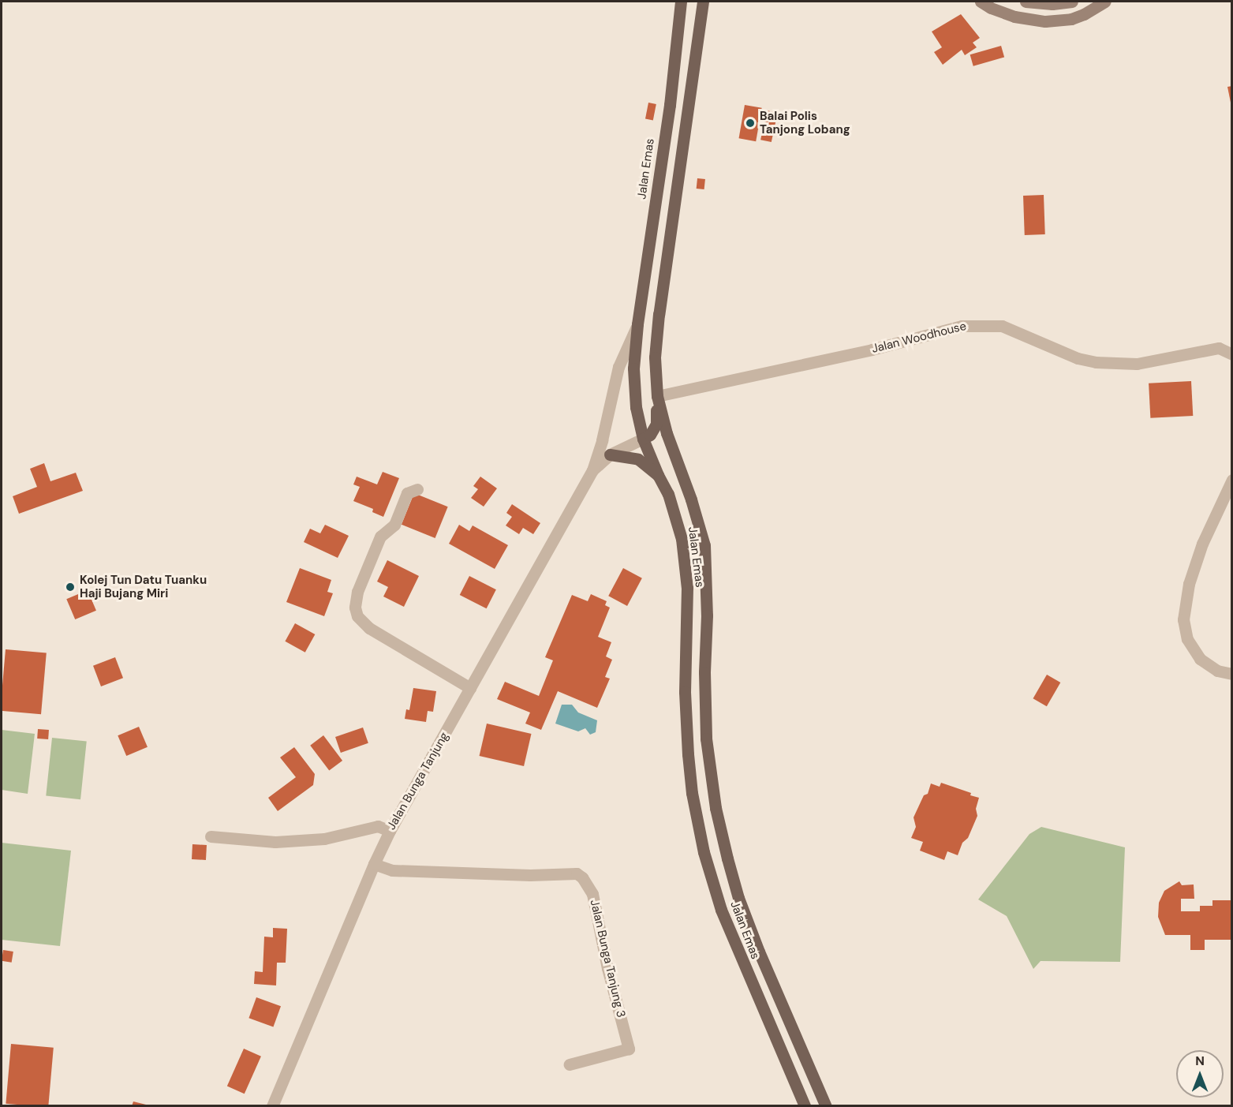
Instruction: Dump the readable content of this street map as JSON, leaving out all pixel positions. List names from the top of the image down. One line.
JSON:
{"streets":{"main road":["Jalan Emas"],"street":["Jalan Woodhouse","Jalan Bunga Tanjung","Jalan Bunga Tanjung 3"]},"crossings":[["Jalan Emas","Jalan Woodhouse"],["Jalan Bunga Tanjung","Jalan Bunga Tanjung 3"]],"places":["Balai Polis Tanjong Lobang","Kolej Tun Datu Tuanku Haji Bujang Miri"],"north":"top"}
